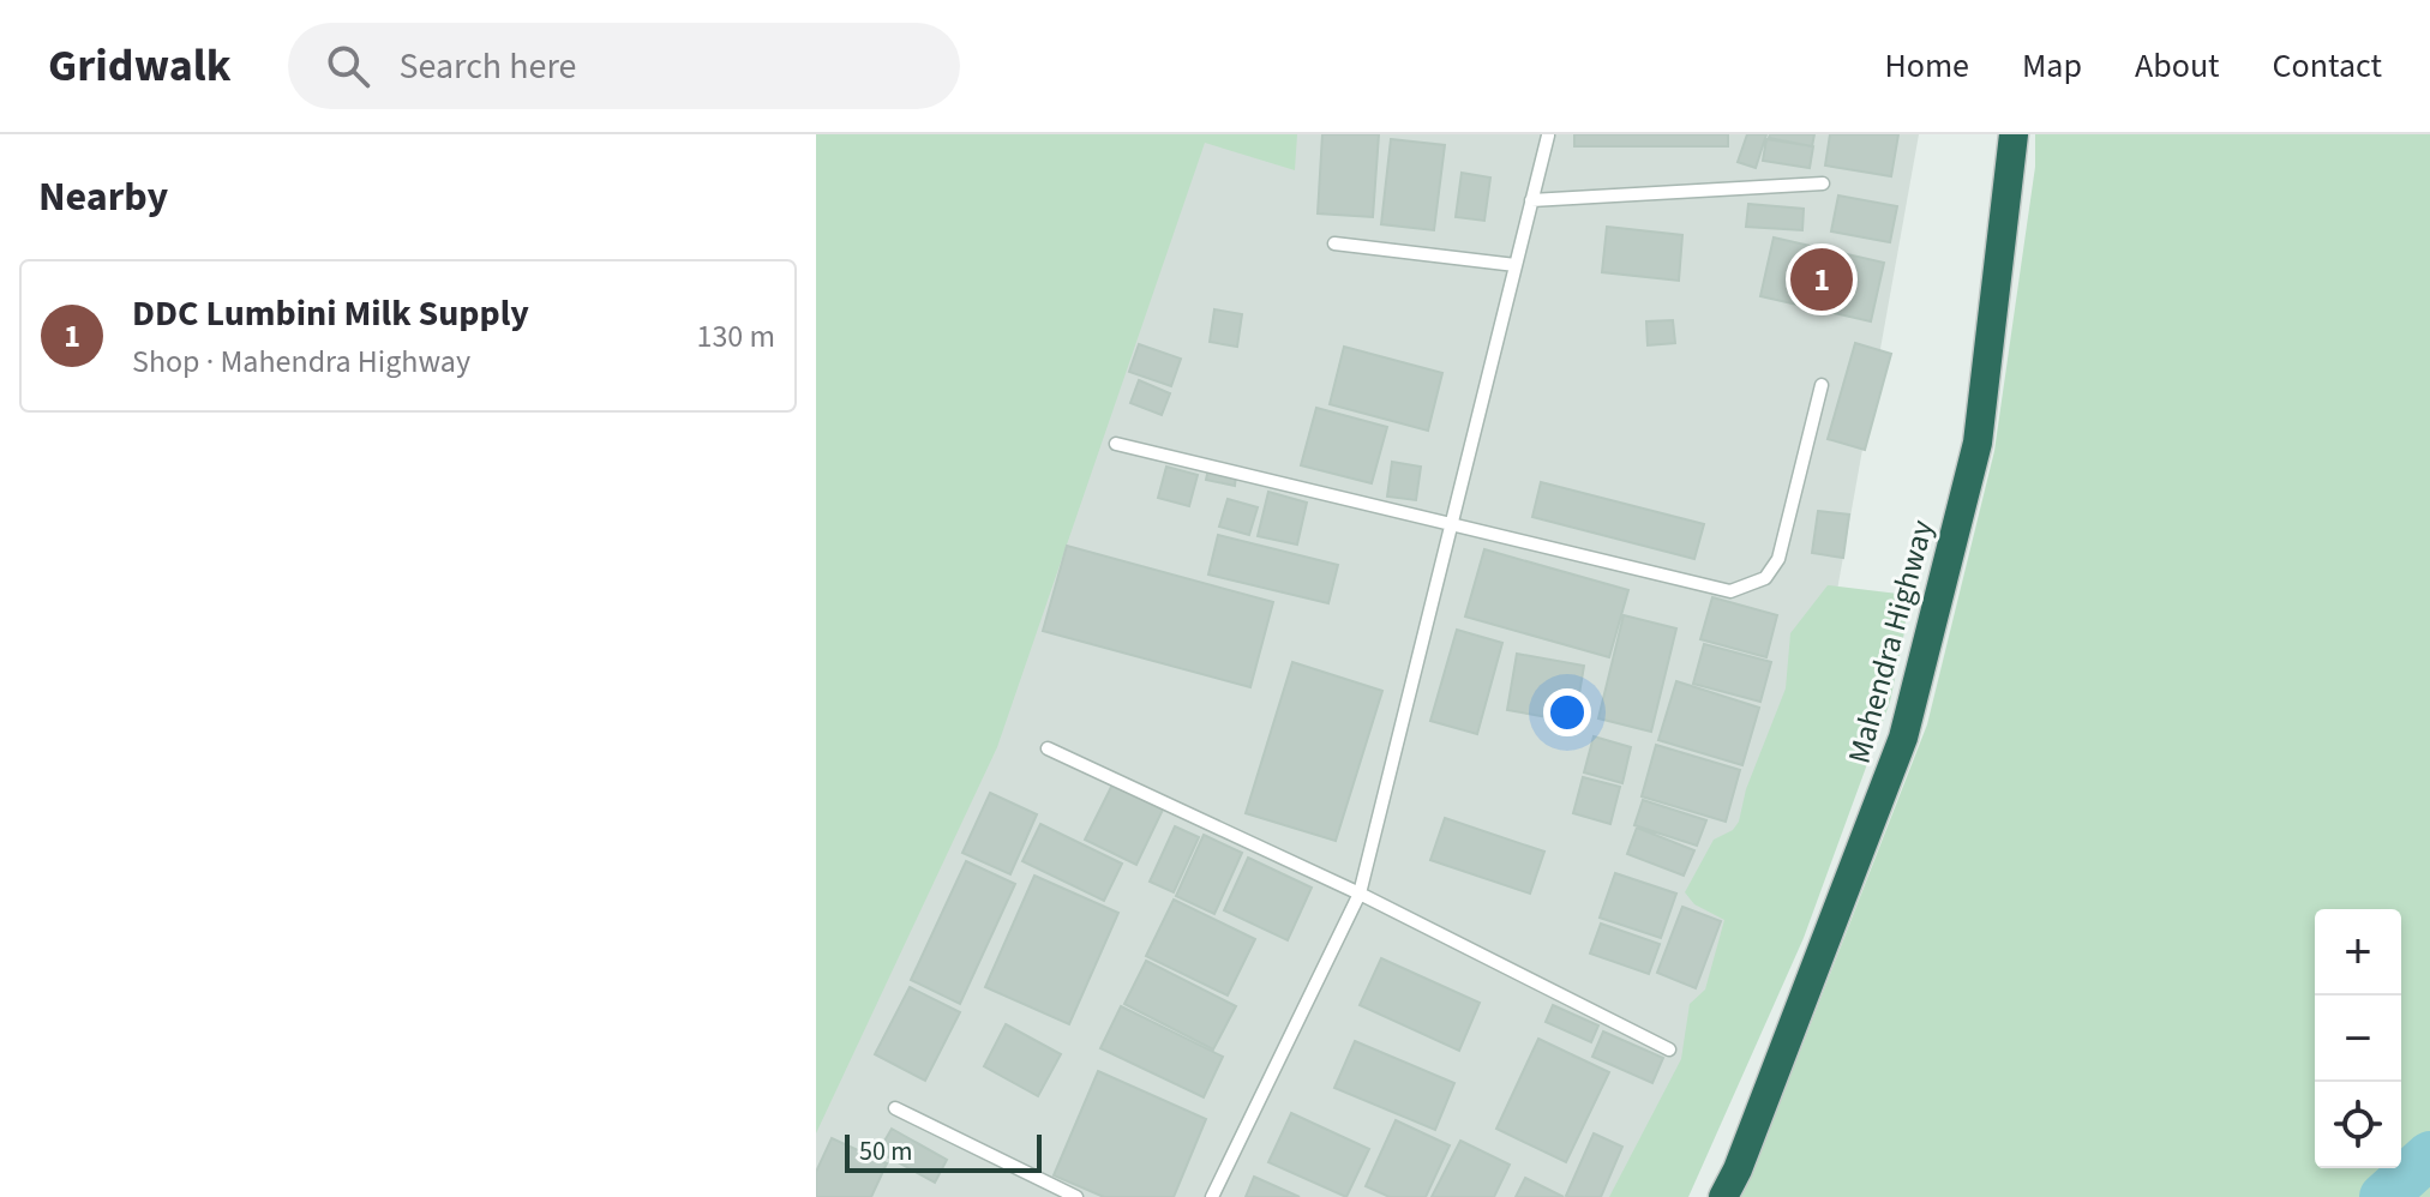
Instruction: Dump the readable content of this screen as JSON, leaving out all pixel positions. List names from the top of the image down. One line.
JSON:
{"streets":{"highway":["Mahendra Highway"]},"scale_bar":"50 m","page":{"header":"Gridwalk","search":"Search here","nav":["Home","Map","About","Contact"],"heading":"Nearby","pins":"1","list":[{"mark":"1","name":"DDC Lumbini Milk Supply","note":"Shop · Mahendra Highway","value":"130 m"}],"map_buttons":["+","−"],"scale":"50 m"}}
